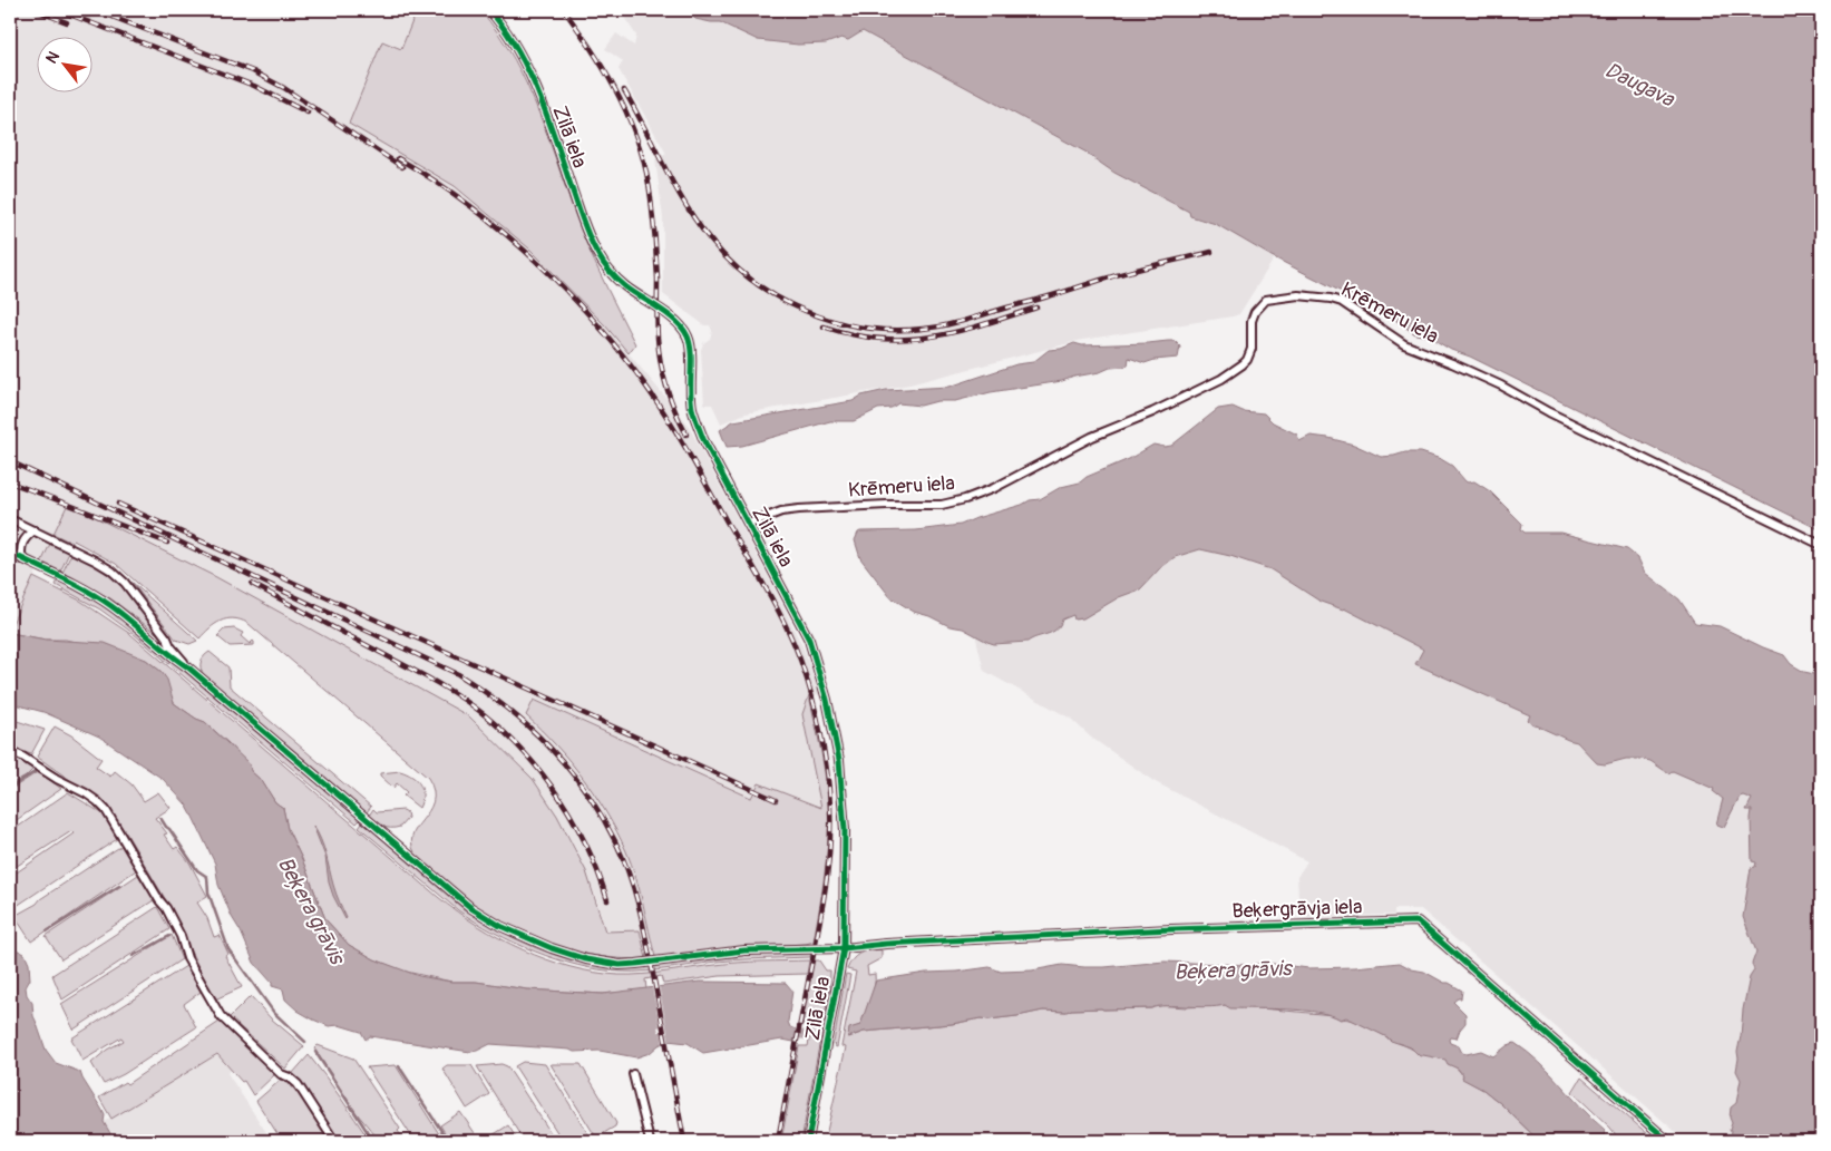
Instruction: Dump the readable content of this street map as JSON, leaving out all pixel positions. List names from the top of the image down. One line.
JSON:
{"streets":{"street":["Zilā iela","Krēmeru iela","Beķergrāvja iela"]},"crossings":[["Zilā iela","Krēmeru iela"],["Zilā iela","Beķergrāvja iela"]],"water":["Daugava","Beķera grāvis"],"north":"top left"}
